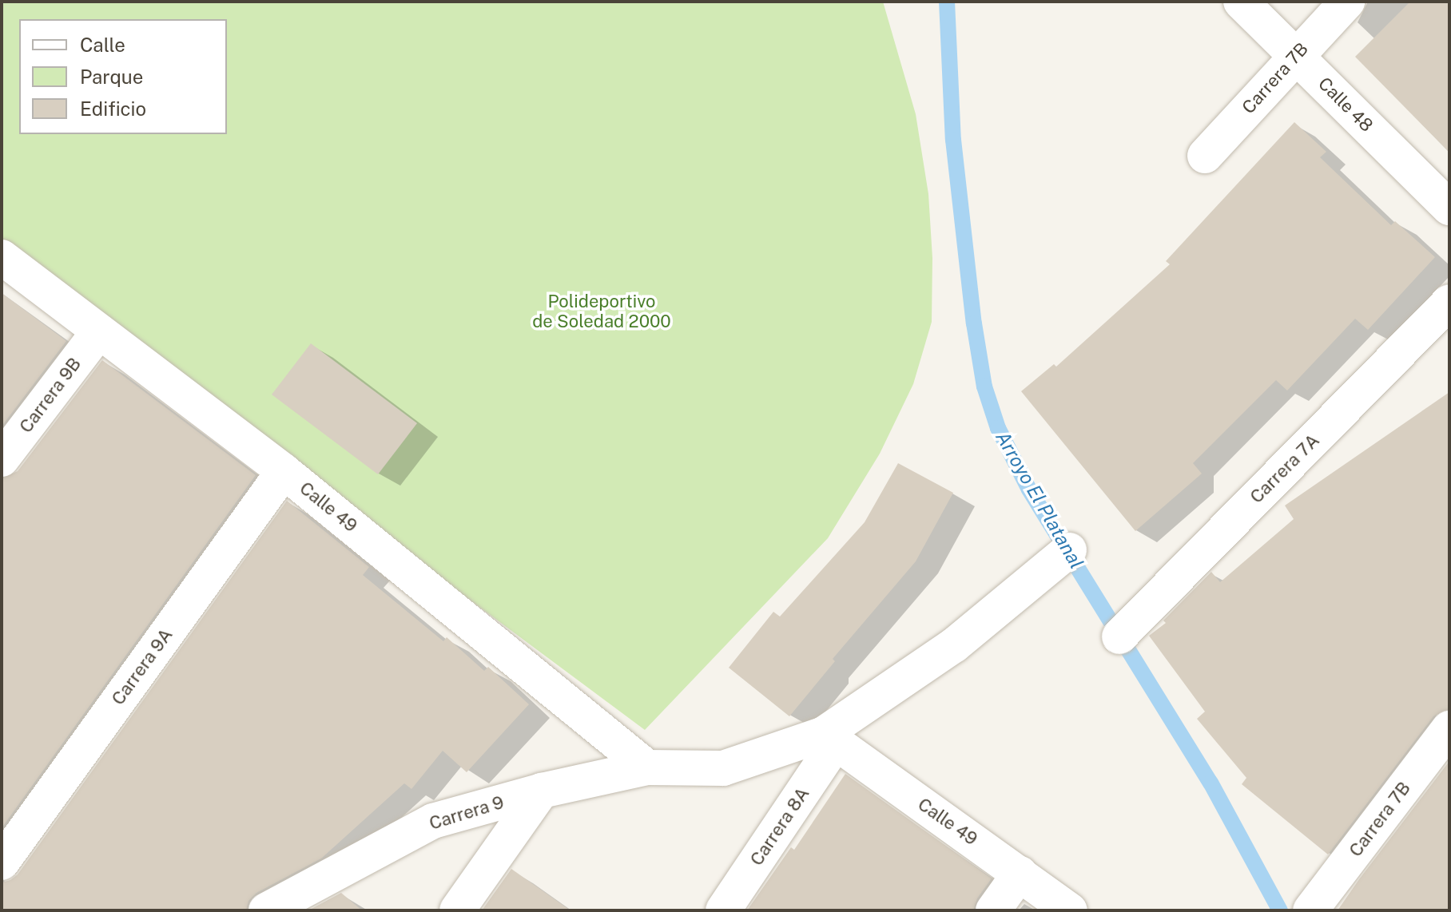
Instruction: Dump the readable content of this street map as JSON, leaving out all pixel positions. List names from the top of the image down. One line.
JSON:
{"streets":{"street":["Carrera 7B","Calle 48","Carrera 9B","Carrera 7A","Calle 49","Carrera 9A","Carrera 9","Carrera 8A"]},"crossings":[["Carrera 7B","Calle 48"],["Carrera 9B","Calle 49"],["Calle 49","Carrera 9A"],["Calle 49","Carrera 9"],["Calle 49","Carrera 8A"],["Carrera 9","Carrera 8A"]],"water":["Arroyo El Platanal"],"parks":["Polideportivo de Soledad 2000"],"legend":["Calle","Parque","Edificio"]}
